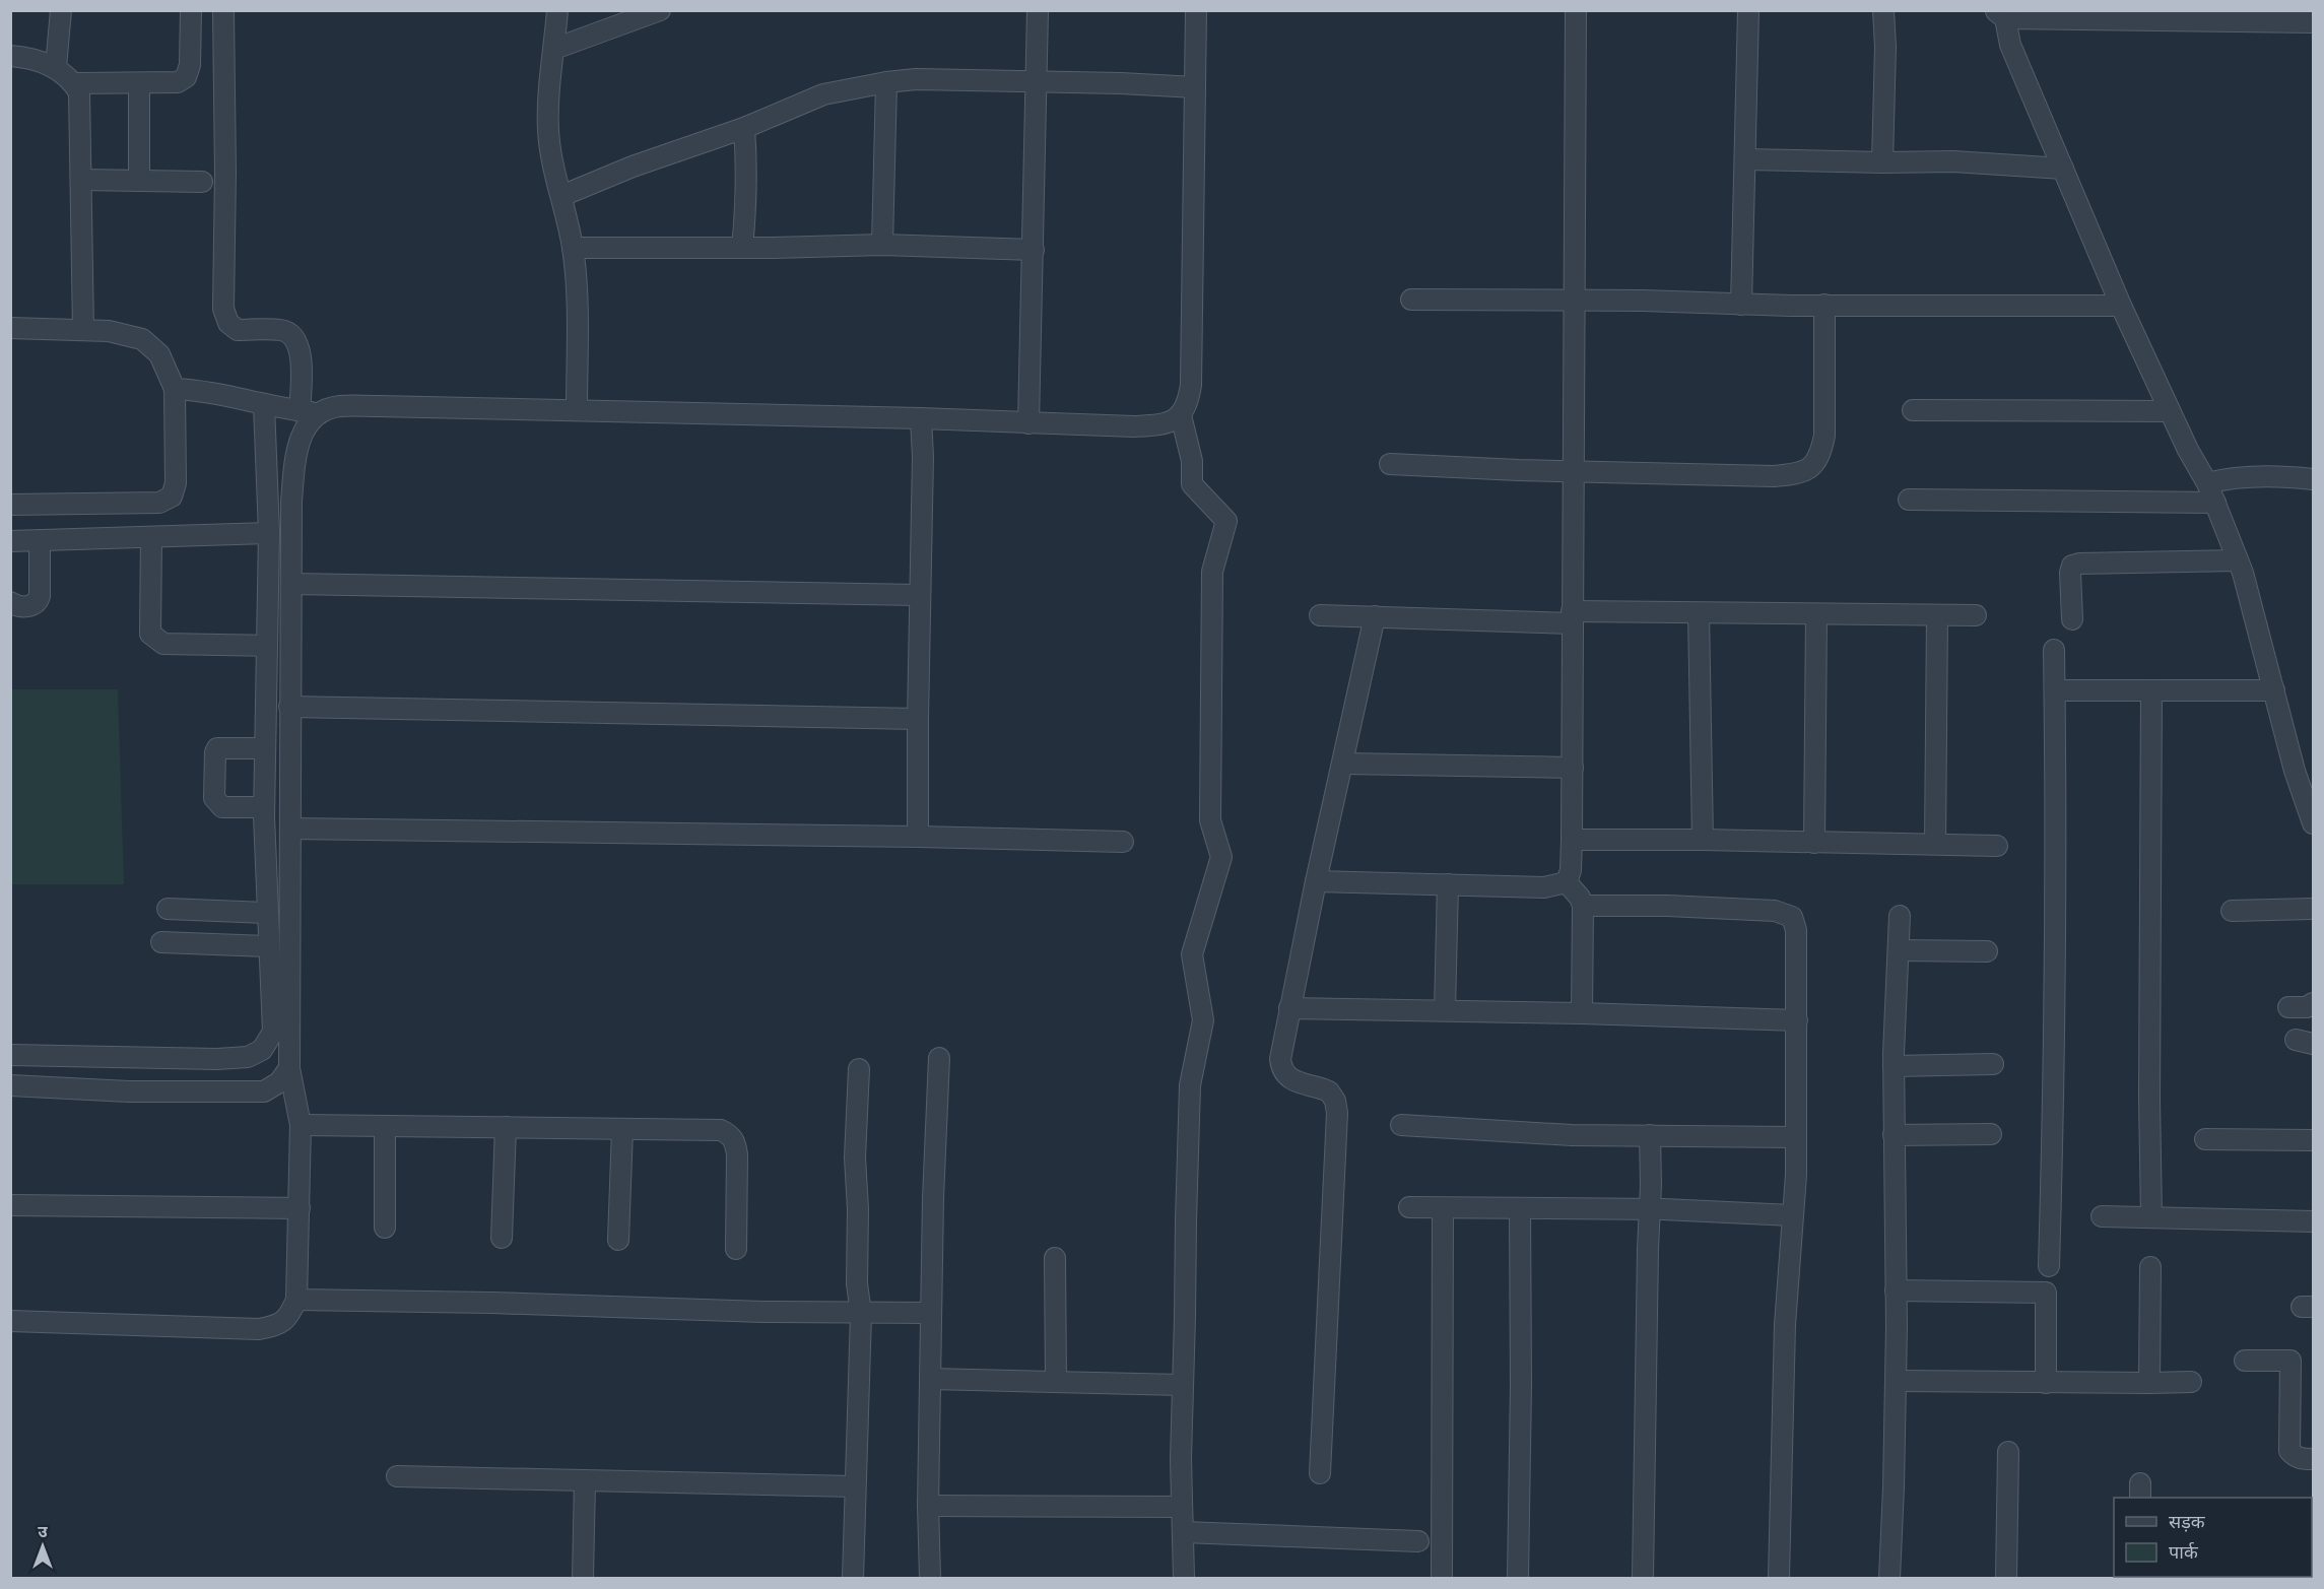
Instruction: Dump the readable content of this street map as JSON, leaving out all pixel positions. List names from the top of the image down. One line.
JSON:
{"legend":["सड़क","पार्क"],"north":"top"}
